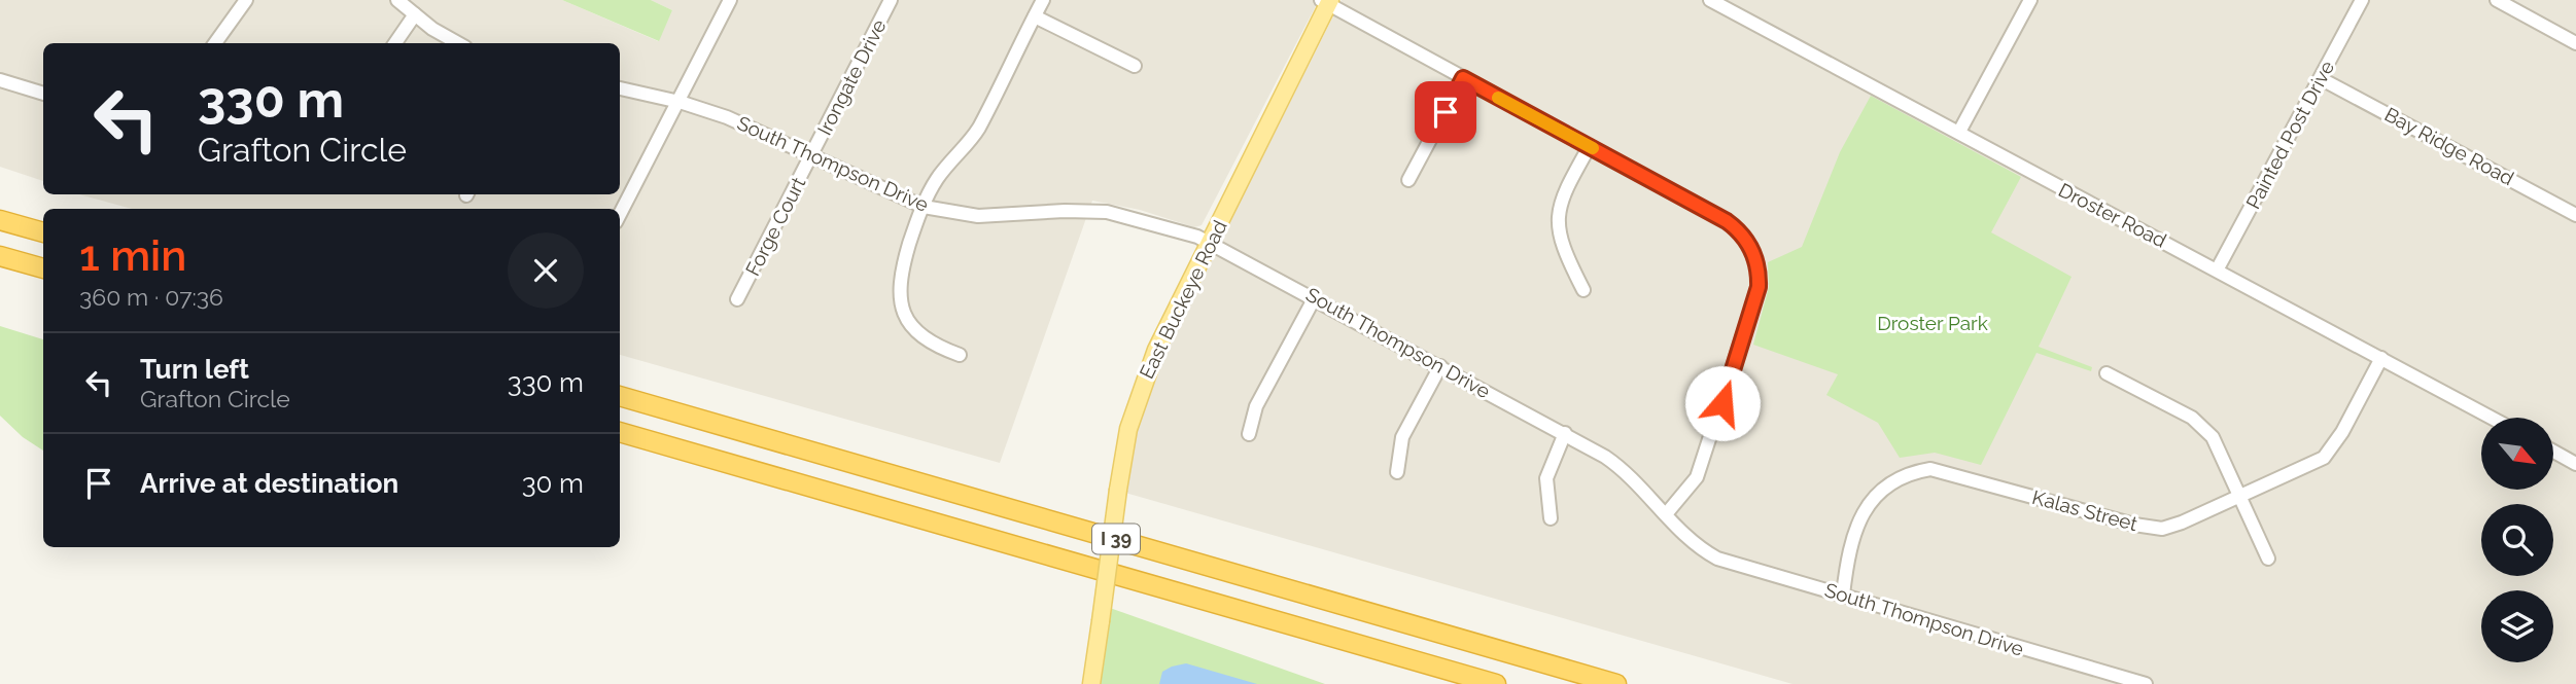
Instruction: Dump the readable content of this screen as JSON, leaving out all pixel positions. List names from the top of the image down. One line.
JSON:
{"streets":{"highway":["I 39"],"main road":["East Buckeye Road"],"street":["Irongate Drive","Painted Post Drive","Bay Ridge Road","South Thompson Drive","Droster Road","Forge Court","Kalas Street"]},"crossings":[["Irongate Drive","South Thompson Drive"],["Irongate Drive","Forge Court"],["Painted Post Drive","Bay Ridge Road"],["Painted Post Drive","Droster Road"],["South Thompson Drive","Forge Court"],["South Thompson Drive","East Buckeye Road"],["South Thompson Drive","Kalas Street"],["Droster Road","Kalas Street"]],"parks":["Droster Park"],"north":"bottom right","page":{"turn":["330 m","Grafton Circle"],"heading":["1 min","360 m · 07:36"],"list":[{"name":"Turn left","note":"Grafton Circle","value":"330 m"},{"name":"Arrive at destination","value":"30 m"}]}}
